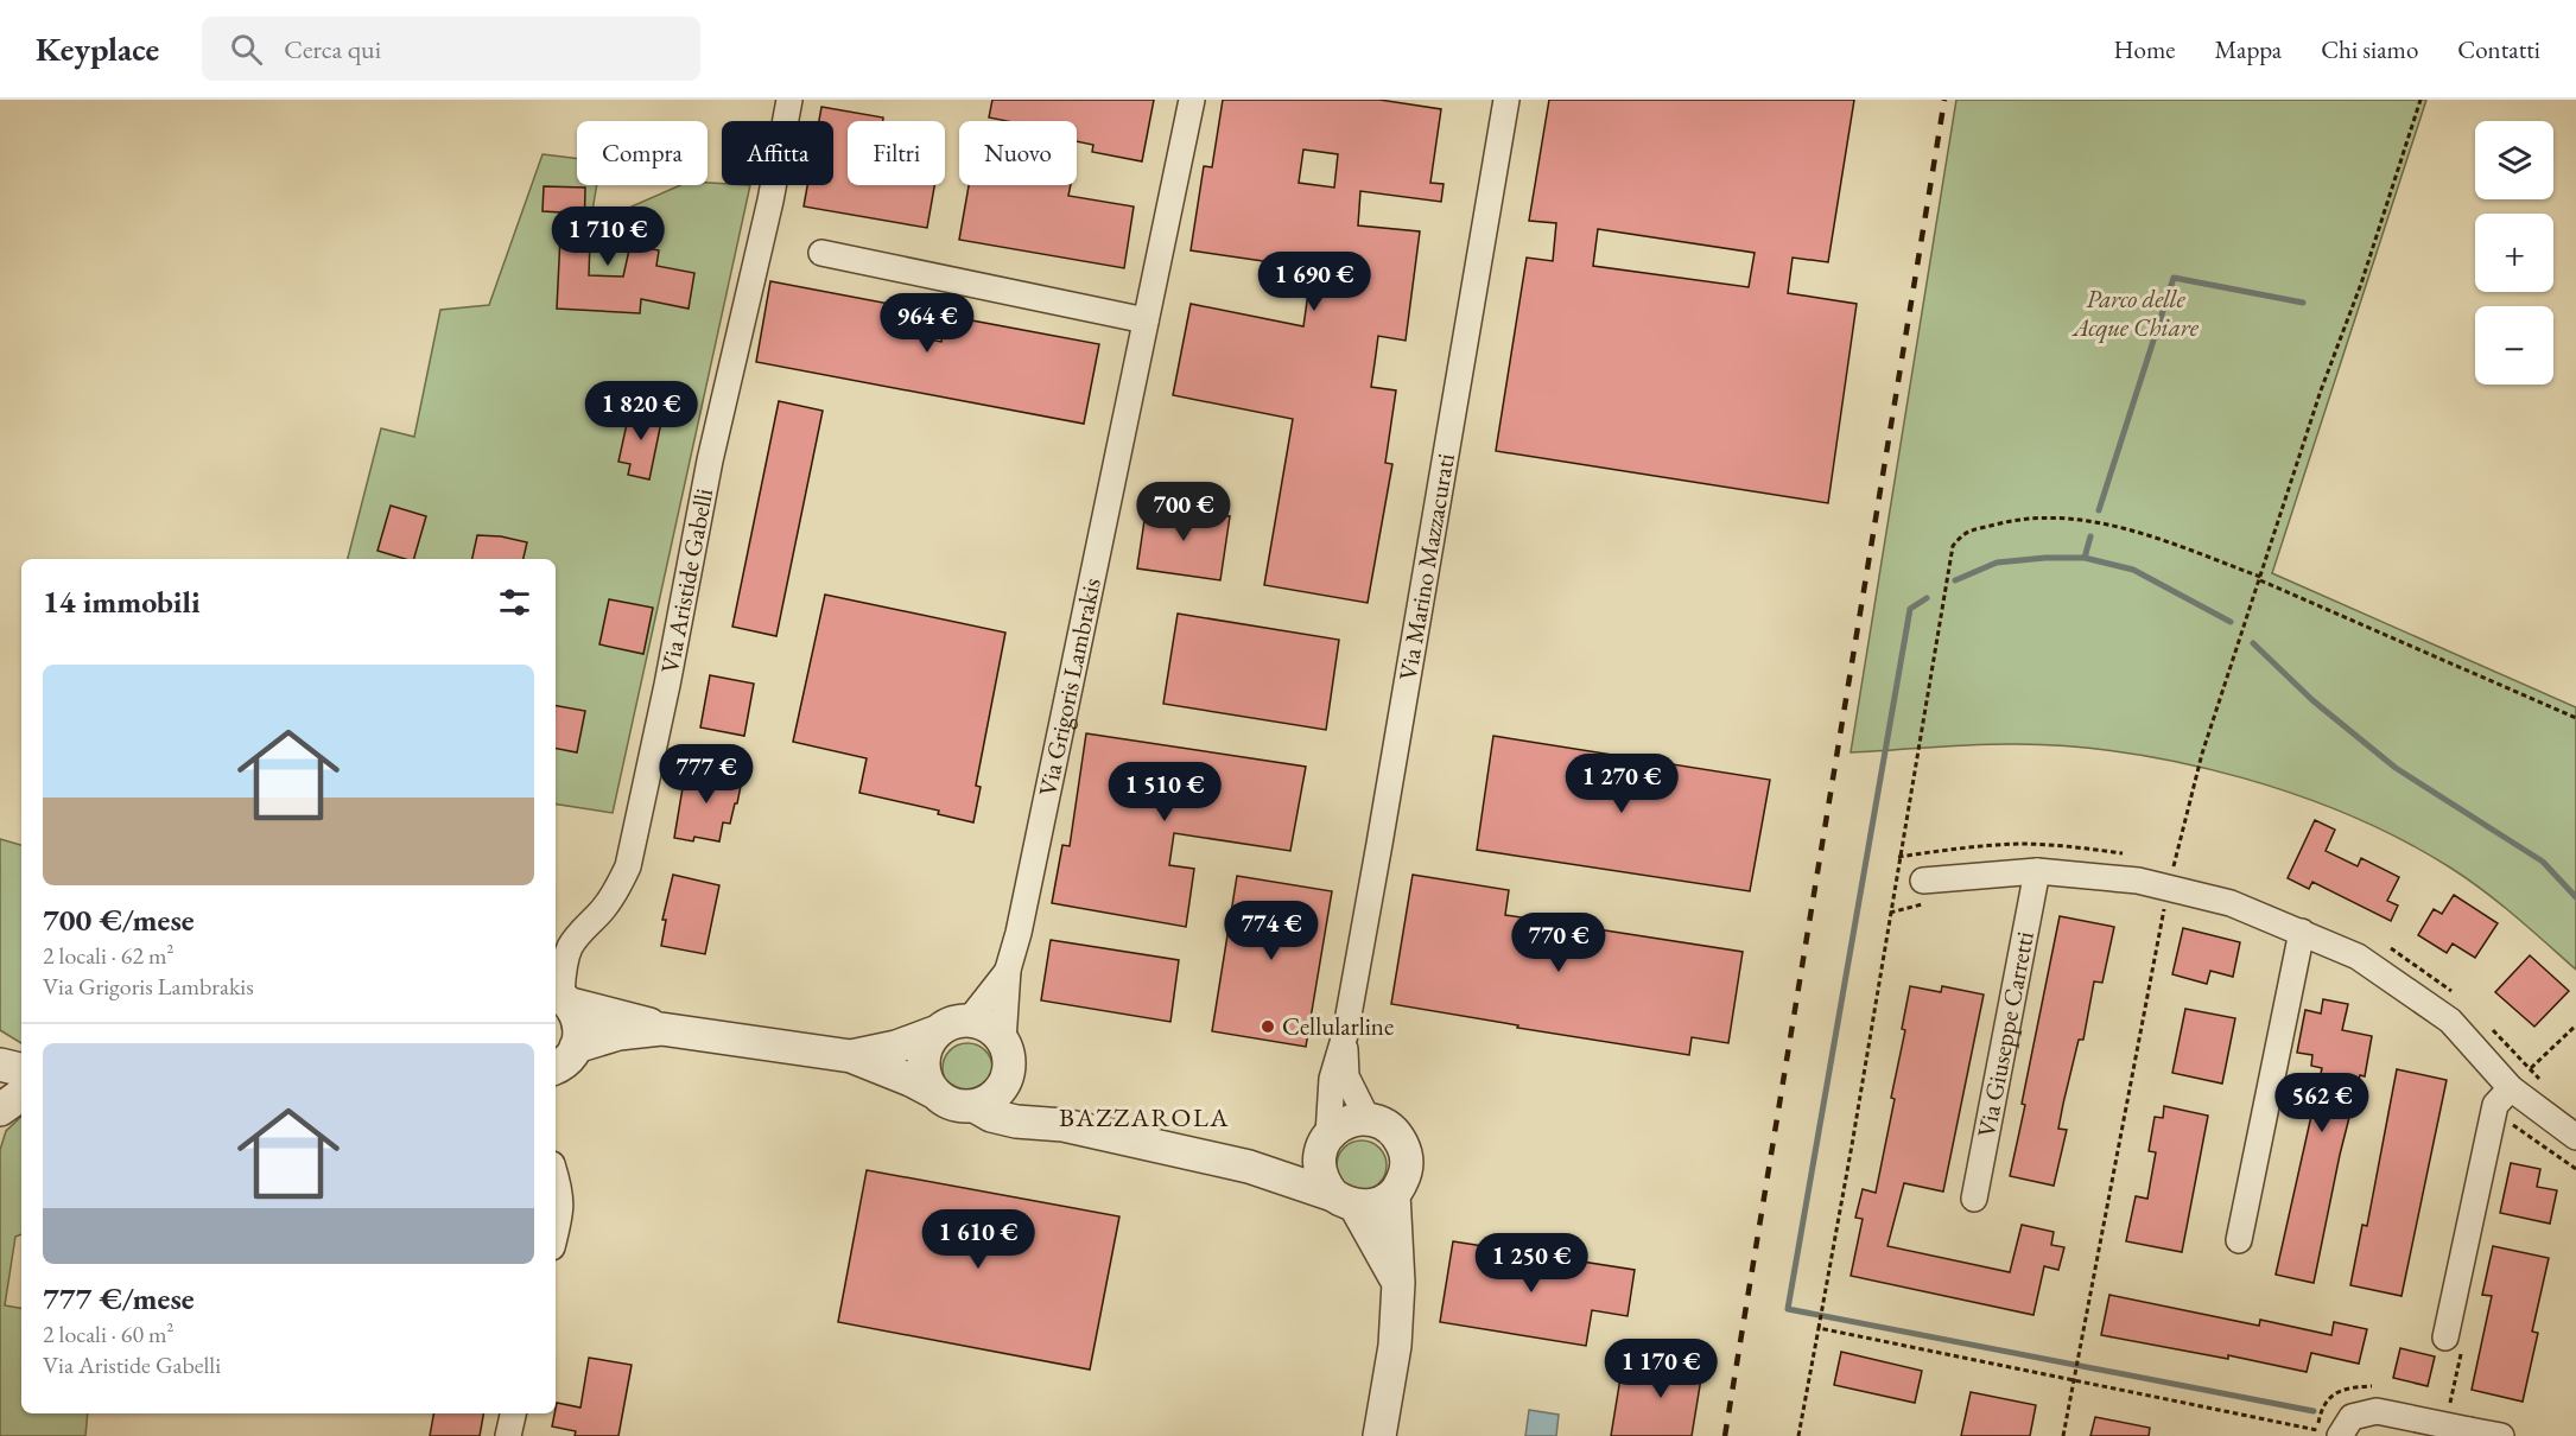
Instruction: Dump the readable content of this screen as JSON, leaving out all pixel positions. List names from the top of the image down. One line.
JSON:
{"streets":{"street":["Via Marino Mazzacurati","Via Aristide Gabelli","Via Grigoris Lambrakis","Via Giuseppe Carretti"]},"districts":["BAZZAROLA"],"parks":["Parco delle Acque Chiare"],"places":["Cellularline"],"page":{"header":"Keyplace","search":"Cerca qui","nav":["Home","Mappa","Chi siamo","Contatti"],"map_buttons":["+","−"],"chip":["Compra","Affitta","Filtri","Nuovo"],"price":["1 710 €","1 690 €","964 €","1 820 €","700 €","777 €","1 270 €","1 510 €","774 €","770 €","562 €","1 610 €","1 250 €","1 170 €"],"heading":"14 immobili","list":[{"name":"700 €/mese","note":"2 locali · 62 m² · Via Grigoris Lambrakis"},{"name":"777 €/mese","note":"2 locali · 60 m² · Via Aristide Gabelli"}]}}
